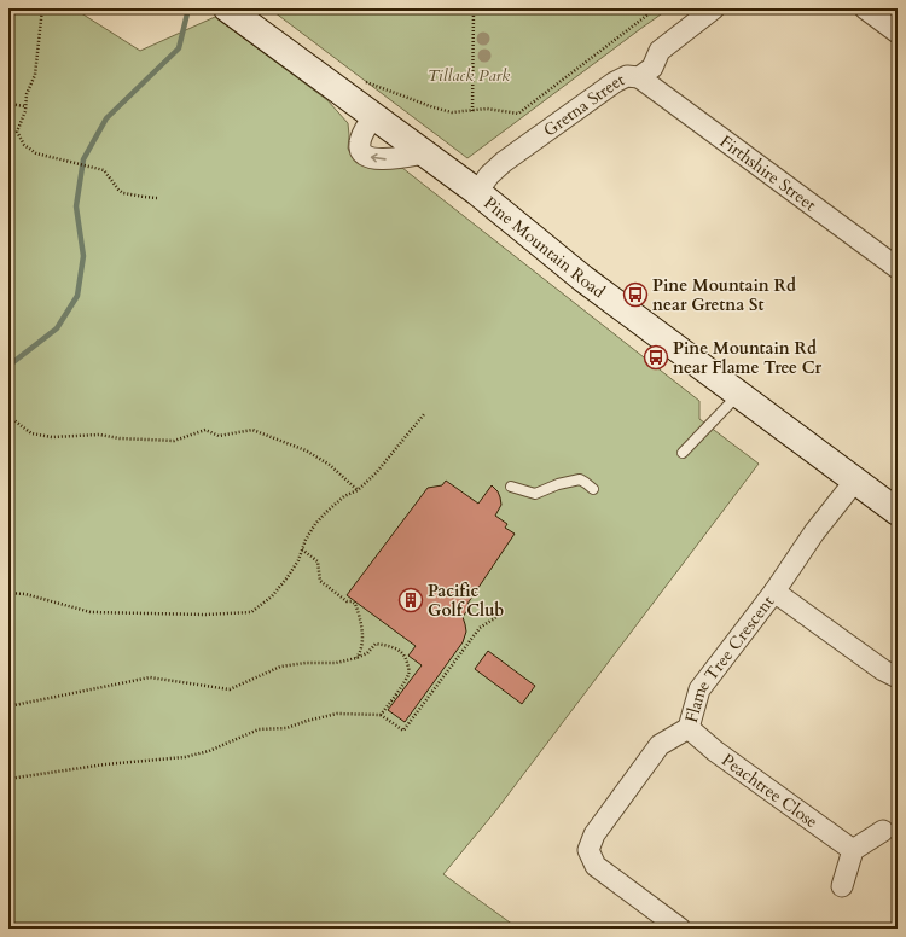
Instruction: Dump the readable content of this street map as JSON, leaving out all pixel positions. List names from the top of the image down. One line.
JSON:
{"streets":{"main road":["Pine Mountain Road"],"street":["Gretna Street","Firthshire Street","Flame Tree Crescent","Peachtree Close"]},"crossings":[["Gretna Street","Firthshire Street"],["Gretna Street","Pine Mountain Road"],["Pine Mountain Road","Flame Tree Crescent"],["Flame Tree Crescent","Peachtree Close"]],"parks":["Tillack Park"],"places":{"bus stop":["Pine Mountain Rd near Gretna St","Pine Mountain Rd near Flame Tree Cr"],"building":["Pacific Golf Club"]}}
